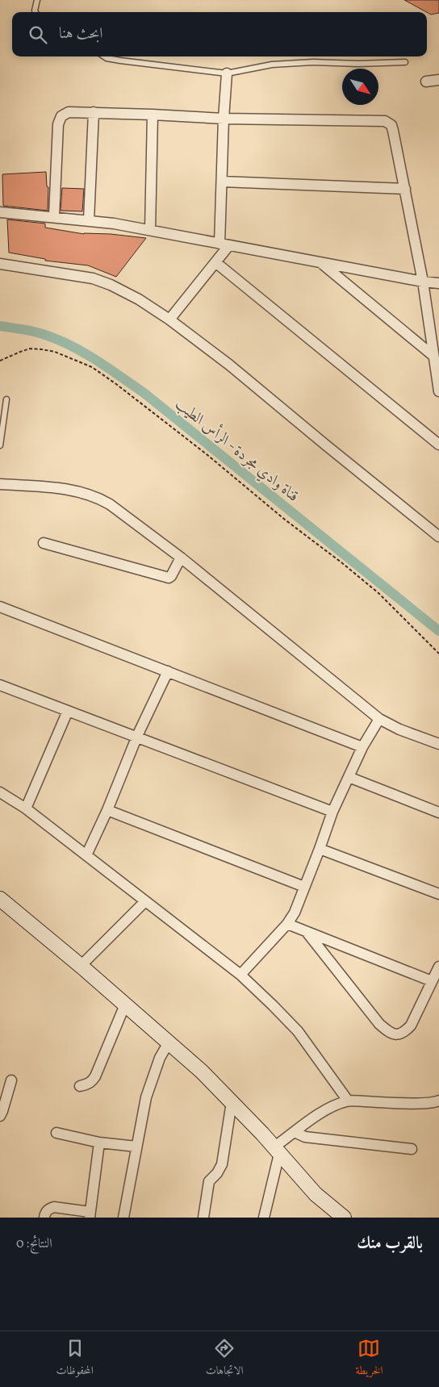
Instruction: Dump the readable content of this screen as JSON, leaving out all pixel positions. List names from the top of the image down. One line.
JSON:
{"water":["قناة وادي مجردة - الرأس الطيب"],"north":"bottom right","page":{"search":"ابحث هنا","heading":["بالقرب منك","النتائج: 0"],"nav":["الخريطة","الاتجاهات","المحفوظات"]}}
